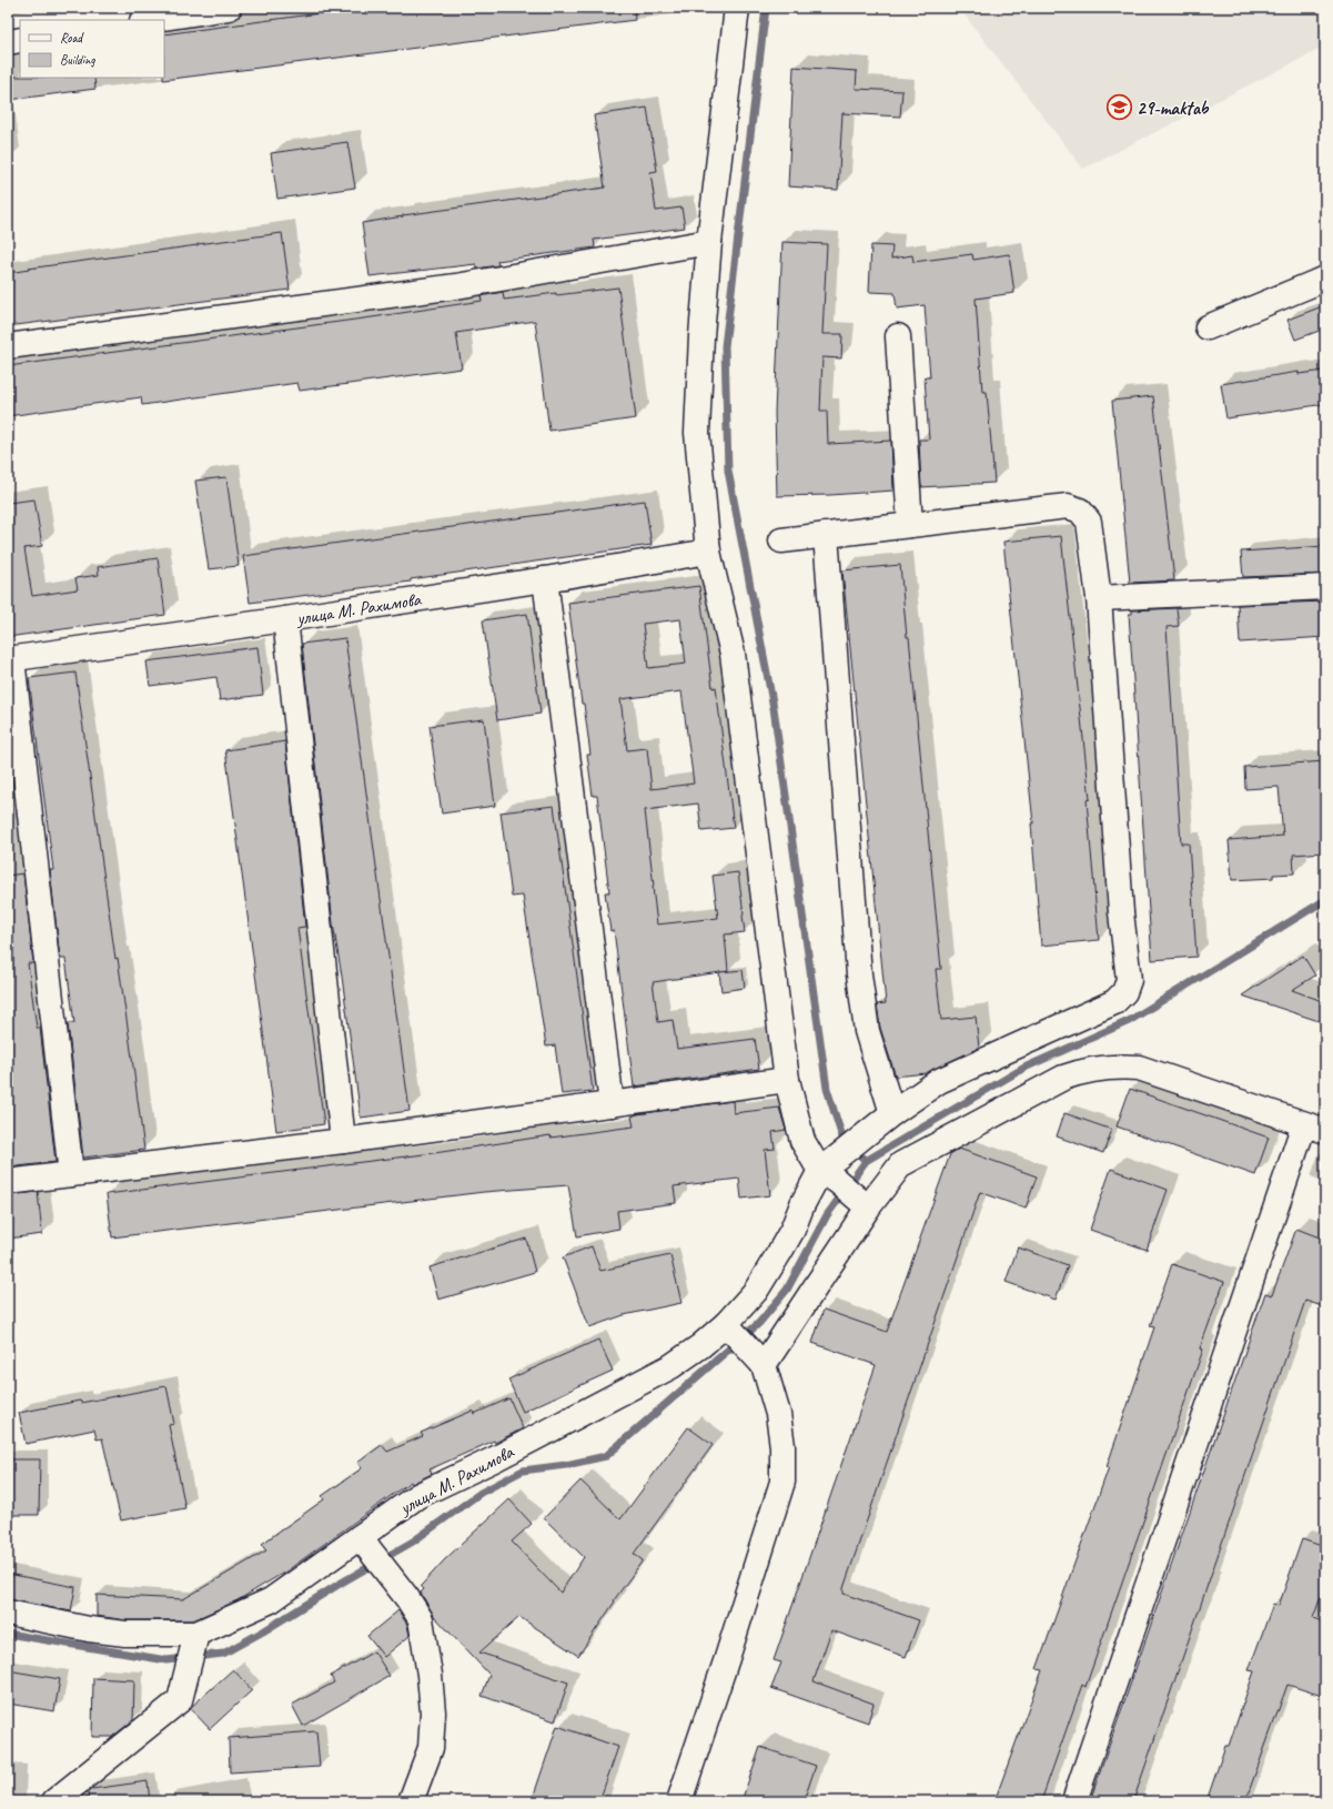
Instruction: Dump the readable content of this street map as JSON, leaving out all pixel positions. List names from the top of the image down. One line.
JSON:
{"streets":{"street":["улица М. Рахимова"]},"places":{"school or university":["29-maktab"]},"legend":["Road","Building"]}
